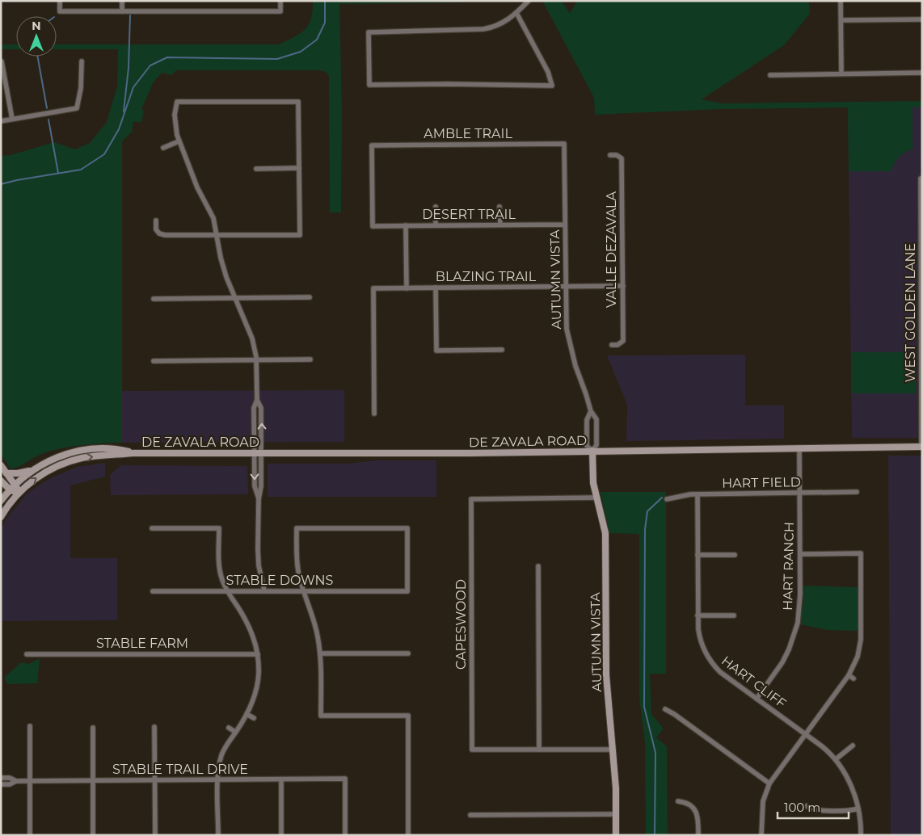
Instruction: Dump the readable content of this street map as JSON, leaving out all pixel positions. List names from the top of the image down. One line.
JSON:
{"streets":{"main road":["AUTUMN VISTA","DE ZAVALA ROAD"],"street":["AMBLE TRAIL","DESERT TRAIL","VALLE DEZAVALA","BLAZING TRAIL","WEST GOLDEN LANE","HART FIELD","HART RANCH","STABLE DOWNS","CAPESWOOD","STABLE FARM","HART CLIFF","STABLE TRAIL DRIVE"]},"crossings":[["AMBLE TRAIL","DESERT TRAIL"],["AMBLE TRAIL","AUTUMN VISTA"],["DESERT TRAIL","AUTUMN VISTA"],["VALLE DEZAVALA","BLAZING TRAIL"],["BLAZING TRAIL","AUTUMN VISTA"],["AUTUMN VISTA","DE ZAVALA ROAD"],["AUTUMN VISTA","CAPESWOOD"],["WEST GOLDEN LANE","DE ZAVALA ROAD"],["DE ZAVALA ROAD","HART RANCH"],["HART FIELD","HART RANCH"],["HART FIELD","HART CLIFF"],["HART RANCH","HART CLIFF"]],"scale_bar":"100 m","north":"top"}
